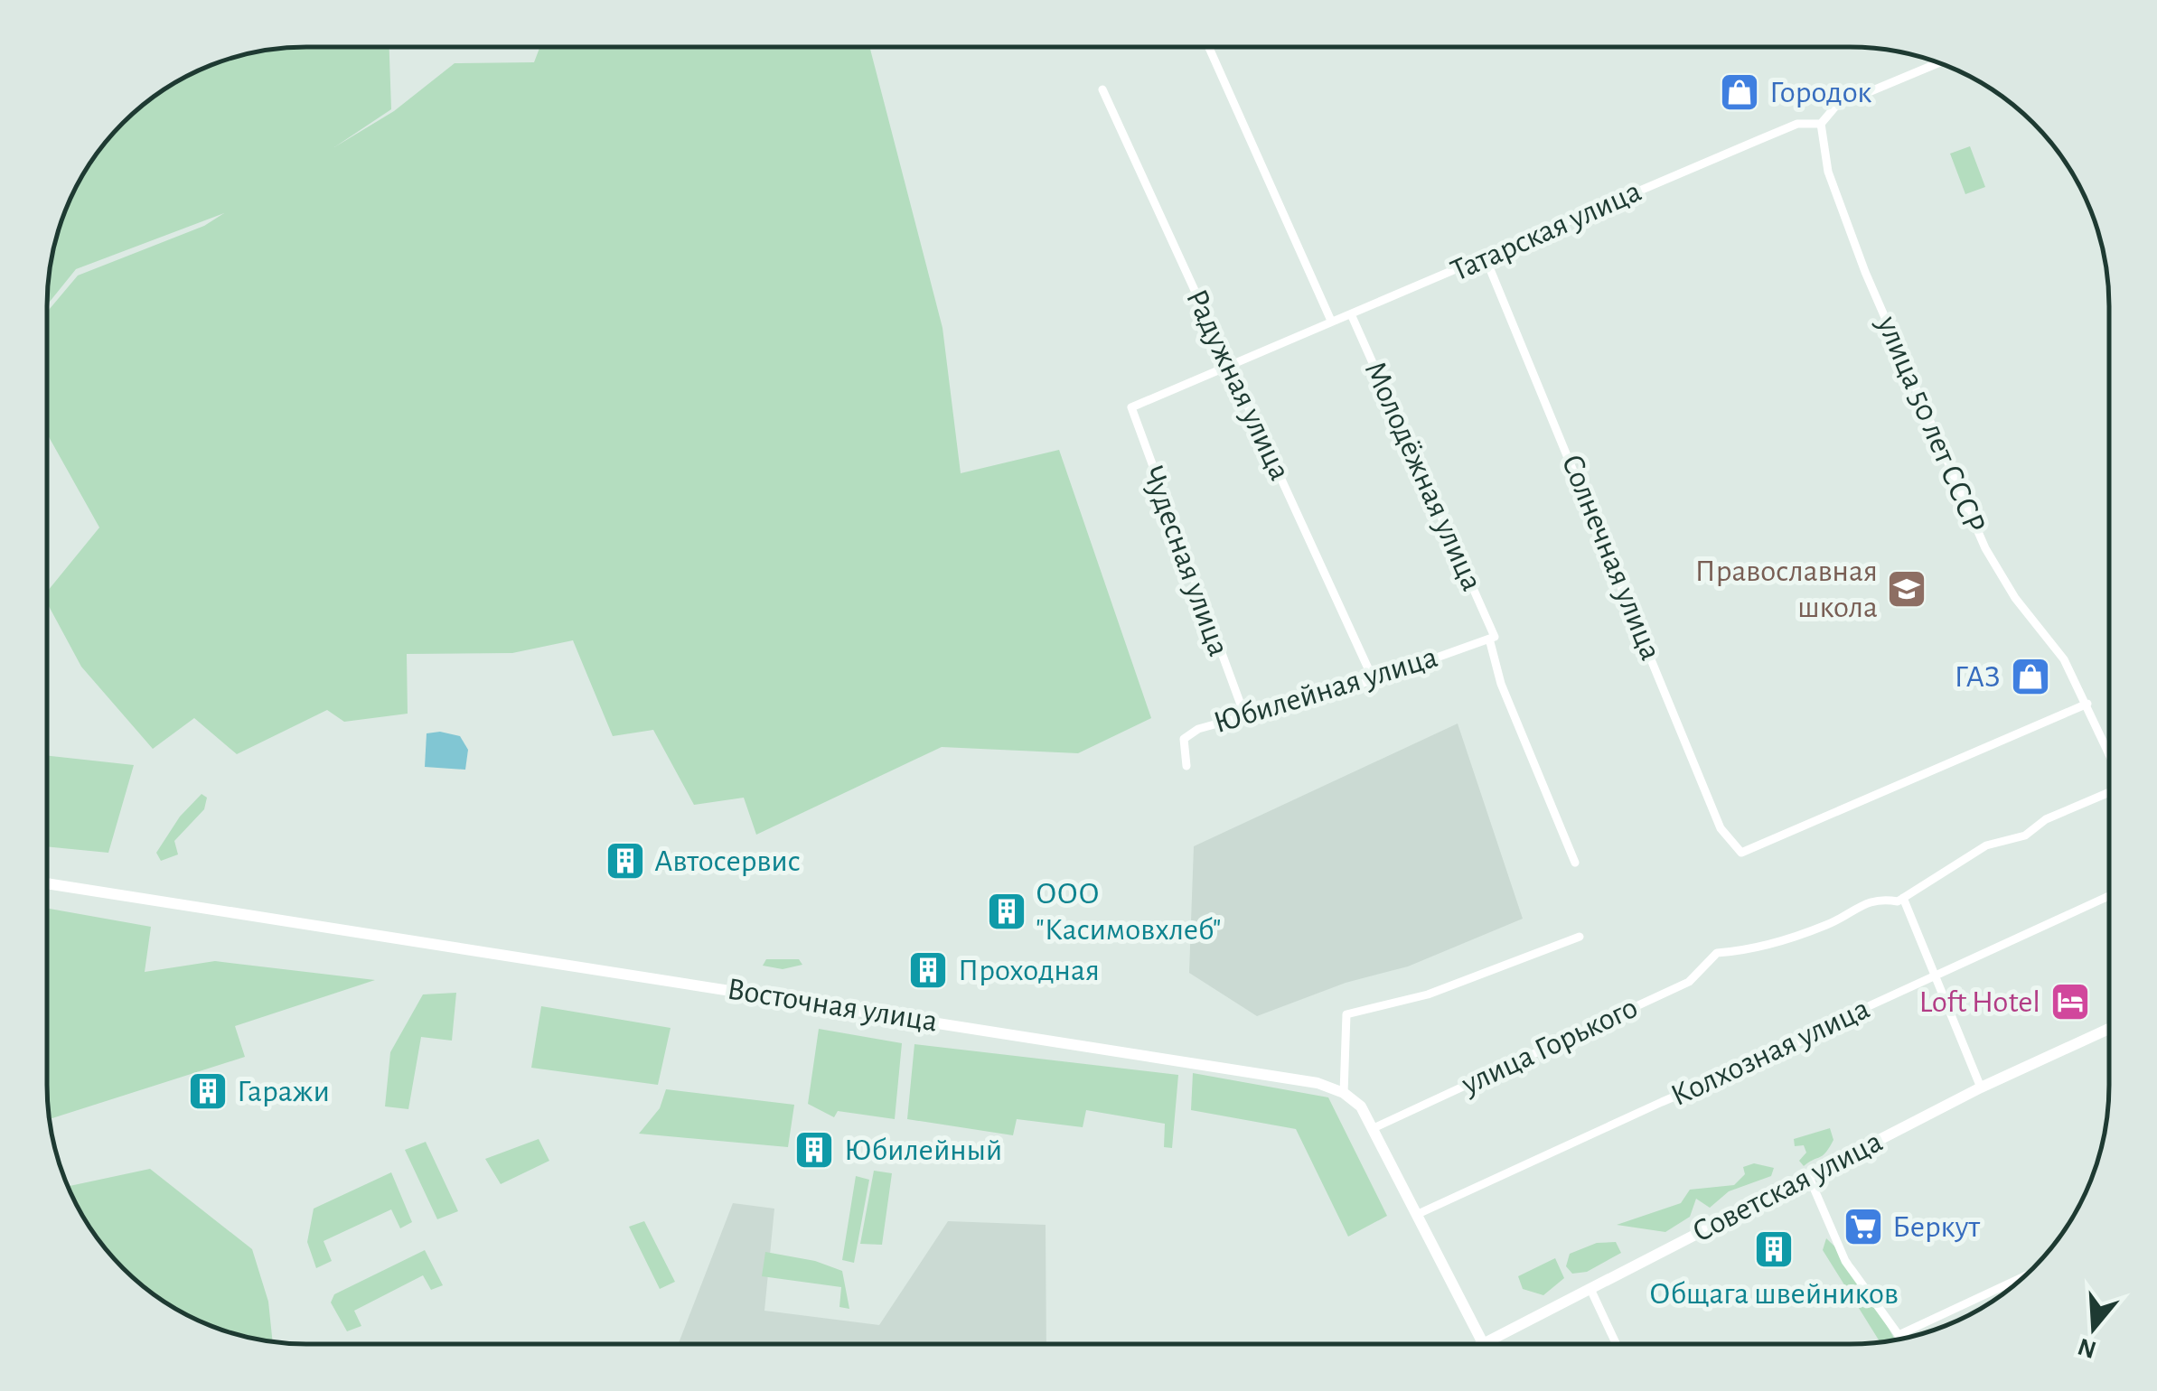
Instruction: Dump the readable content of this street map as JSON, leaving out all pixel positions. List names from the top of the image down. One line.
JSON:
{"streets":{"main road":["Восточная улица","Советская улица"],"street":["Татарская улица","Радужная улица","улица 50 лет СССР","Молодёжная улица","Солнечная улица","Чудесная улица","Юбилейная улица","улица Горького","Колхозная улица"]},"crossings":[["Татарская улица","Радужная улица"],["Татарская улица","улица 50 лет СССР"],["Татарская улица","Молодёжная улица"],["Татарская улица","Солнечная улица"],["Татарская улица","Чудесная улица"],["Радужная улица","Юбилейная улица"],["улица 50 лет СССР","Солнечная улица"],["Молодёжная улица","Юбилейная улица"],["Чудесная улица","Юбилейная улица"]],"places":{"shop":["Городок","ГАЗ"],"school or university":["Православная школа"],"building":["Автосервис","ООО \"Касимовхлеб\"","Проходная","Гаражи","Юбилейный","Общага швейников"],"hotel":["Loft Hotel"],"supermarket":["Беркут"]},"north":"bottom"}
